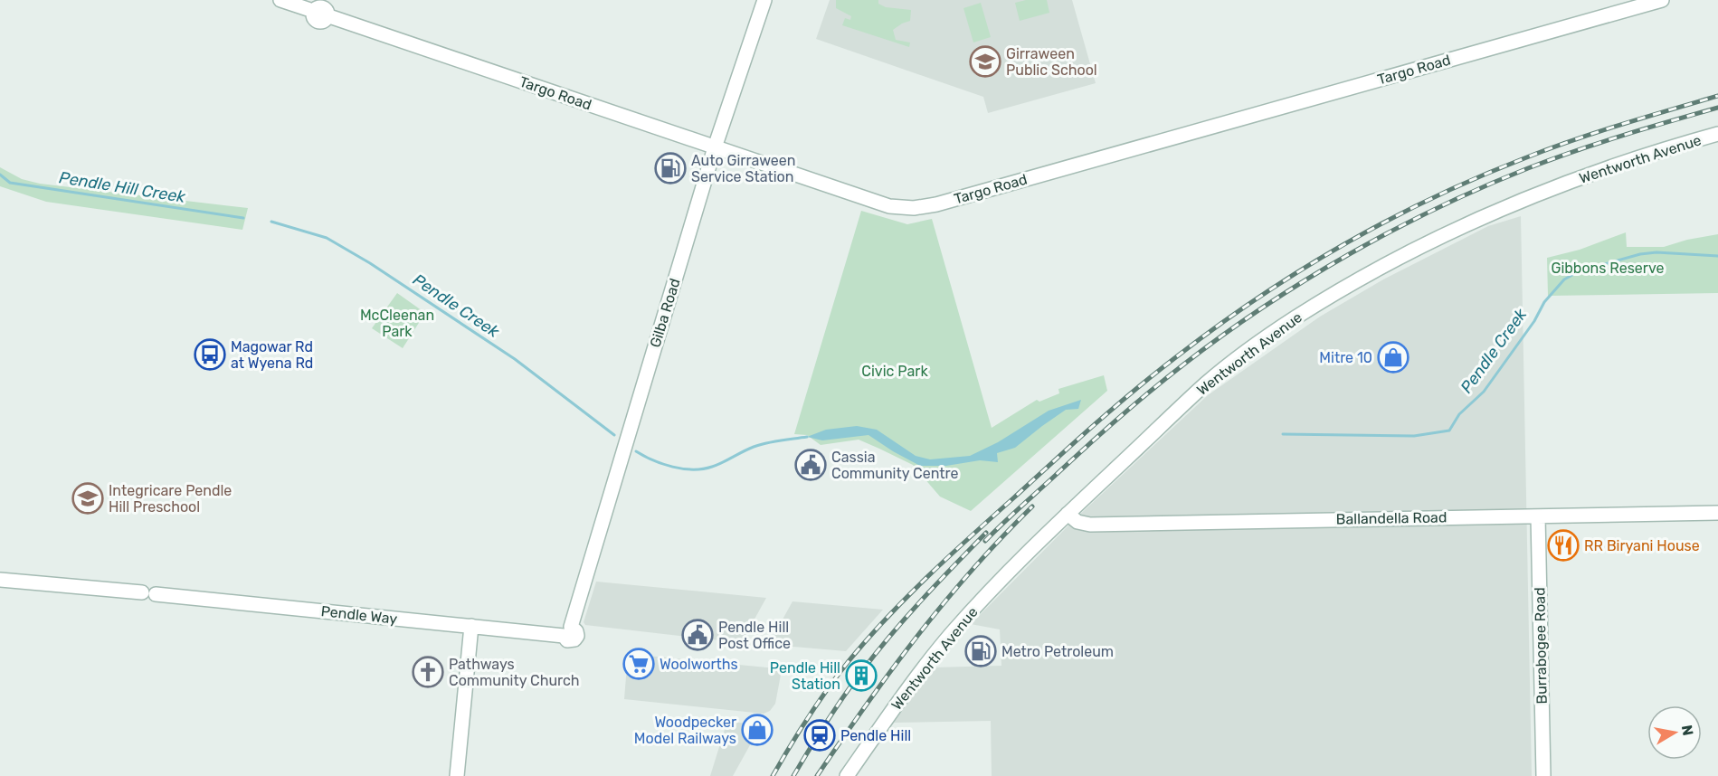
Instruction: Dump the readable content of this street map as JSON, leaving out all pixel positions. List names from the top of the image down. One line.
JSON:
{"streets":{"street":["Targo Road","Wentworth Avenue","Gilba Road","Ballandella Road","Pendle Way","Burrabogee Road"]},"crossings":[["Targo Road","Gilba Road"],["Wentworth Avenue","Ballandella Road"],["Gilba Road","Pendle Way"],["Ballandella Road","Burrabogee Road"]],"water":["Pendle Hill Creek","Pendle Creek"],"parks":["Gibbons Reserve","McCleenan Park","Civic Park"],"places":{"school or university":["Girraween Public School","Integricare Pendle Hill Preschool"],"fuel station":["Auto Girraween Service Station","Metro Petroleum"],"bus stop":["Magowar Rd at Wyena Rd"],"shop":["Mitre 10","Woodpecker Model Railways"],"public building":["Cassia Community Centre","Pendle Hill Post Office"],"restaurant":["RR Biryani House"],"supermarket":["Woolworths"],"church":["Pathways Community Church"],"building":["Pendle Hill Station"],"station":["Pendle Hill"]},"north":"right"}
